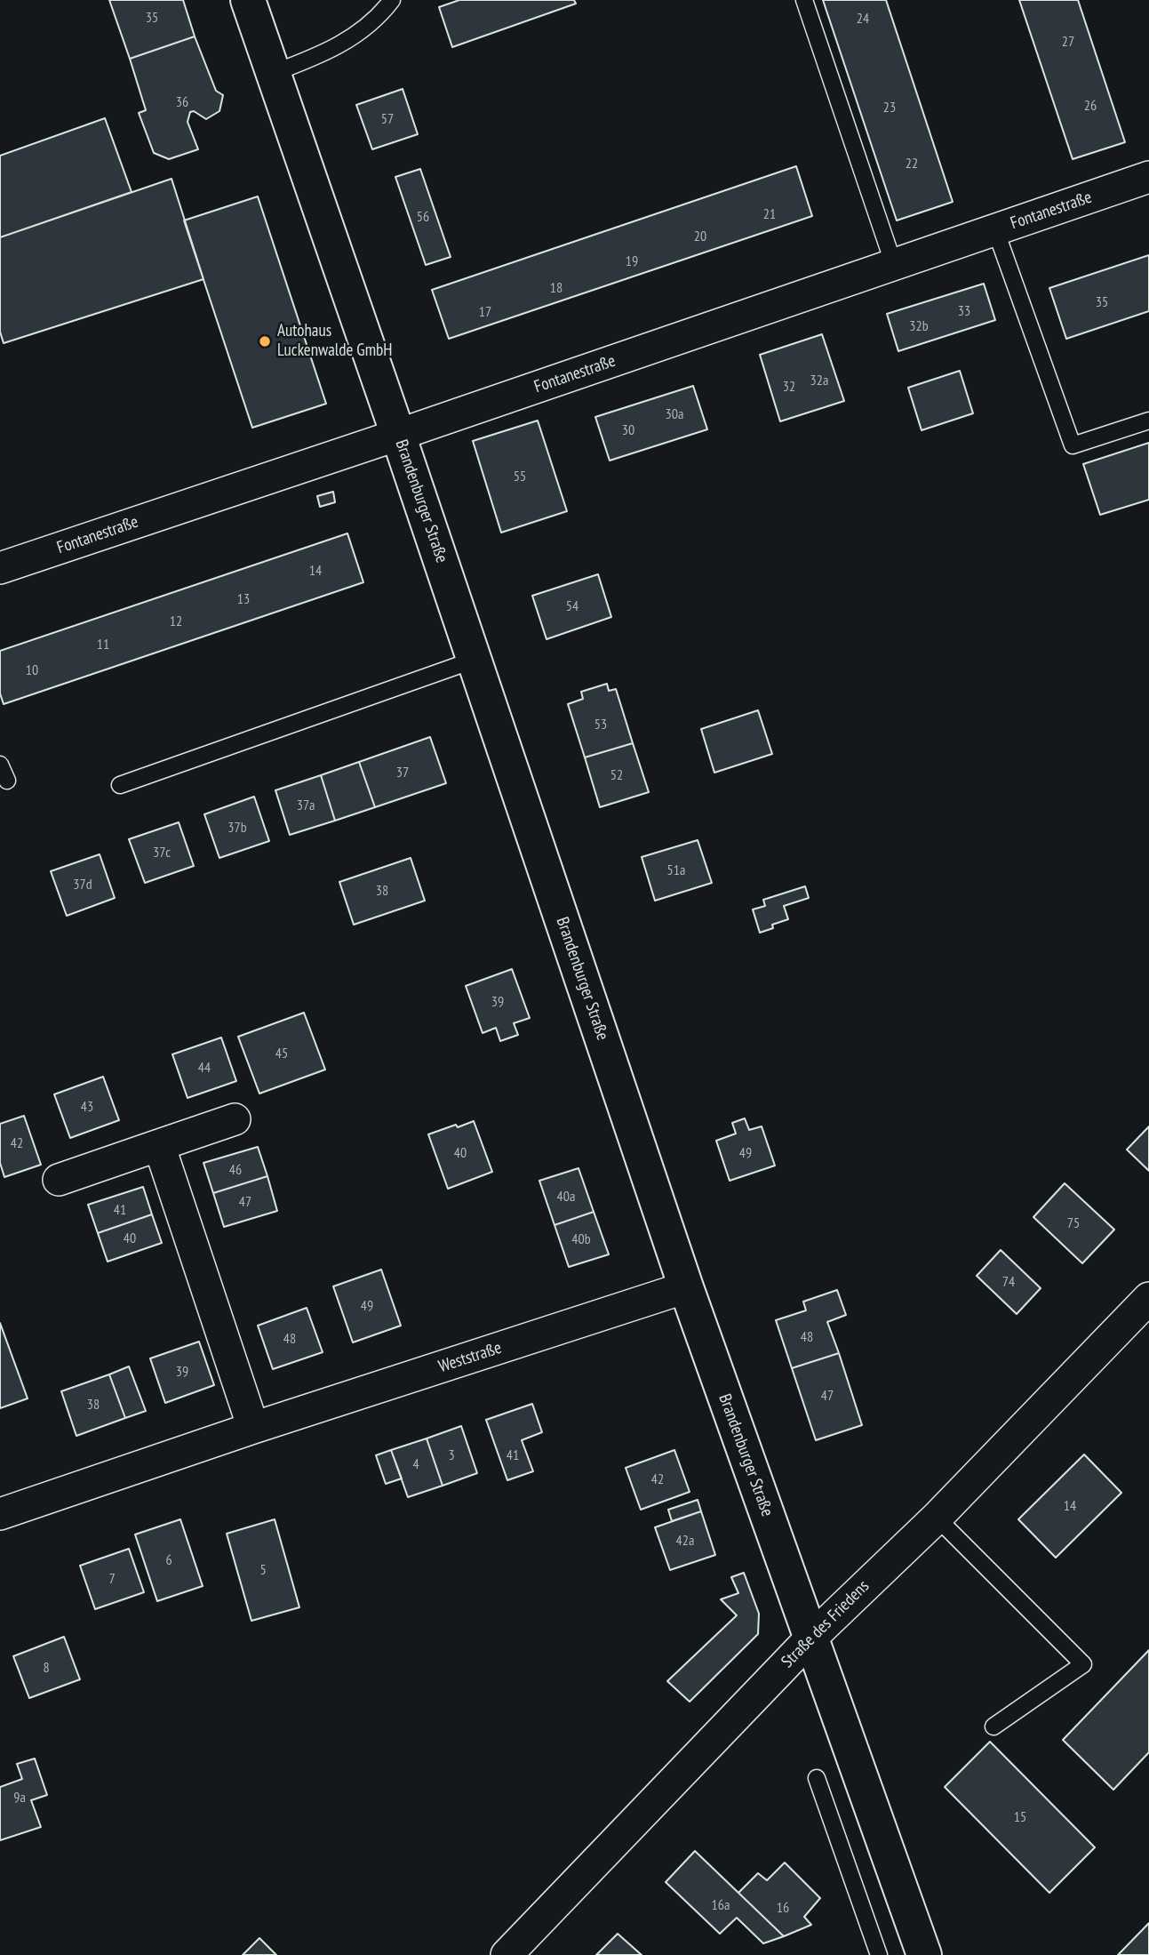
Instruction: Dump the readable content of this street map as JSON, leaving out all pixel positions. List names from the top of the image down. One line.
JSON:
{"streets":{"street":["Fontanestraße","Brandenburger Straße","Weststraße","Straße des Friedens"]},"crossings":[["Fontanestraße","Brandenburger Straße"],["Brandenburger Straße","Weststraße"],["Brandenburger Straße","Straße des Friedens"]],"places":["Autohaus Luckenwalde GmbH"],"house_numbers":["35","24","27","36","26","23","57","22","21","56","20","19","18","35","33","17","32b","32a","32","30a","30","55","14","13","54","12","11","10","53","37","52","37a","37b","37c","51a","37d","38","39","45","44","43","42","40","49","46","40a","47","41","75","40","40b","74","49","48","48","39","47","38","3","41","4","42","14","42a","6","5","7","8","9a","15","16a","16"]}
